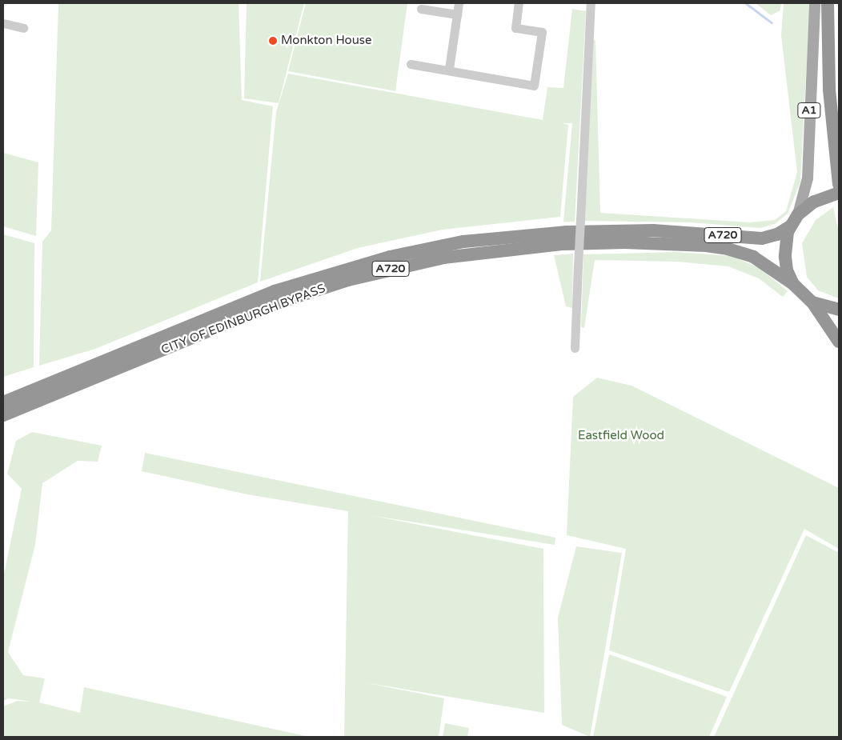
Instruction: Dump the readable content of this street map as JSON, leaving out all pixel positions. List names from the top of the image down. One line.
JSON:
{"streets":{"highway":["A1","A720","CITY OF EDINBURGH BYPASS"]},"parks":["Eastfield Wood"],"places":["Monkton House"]}
